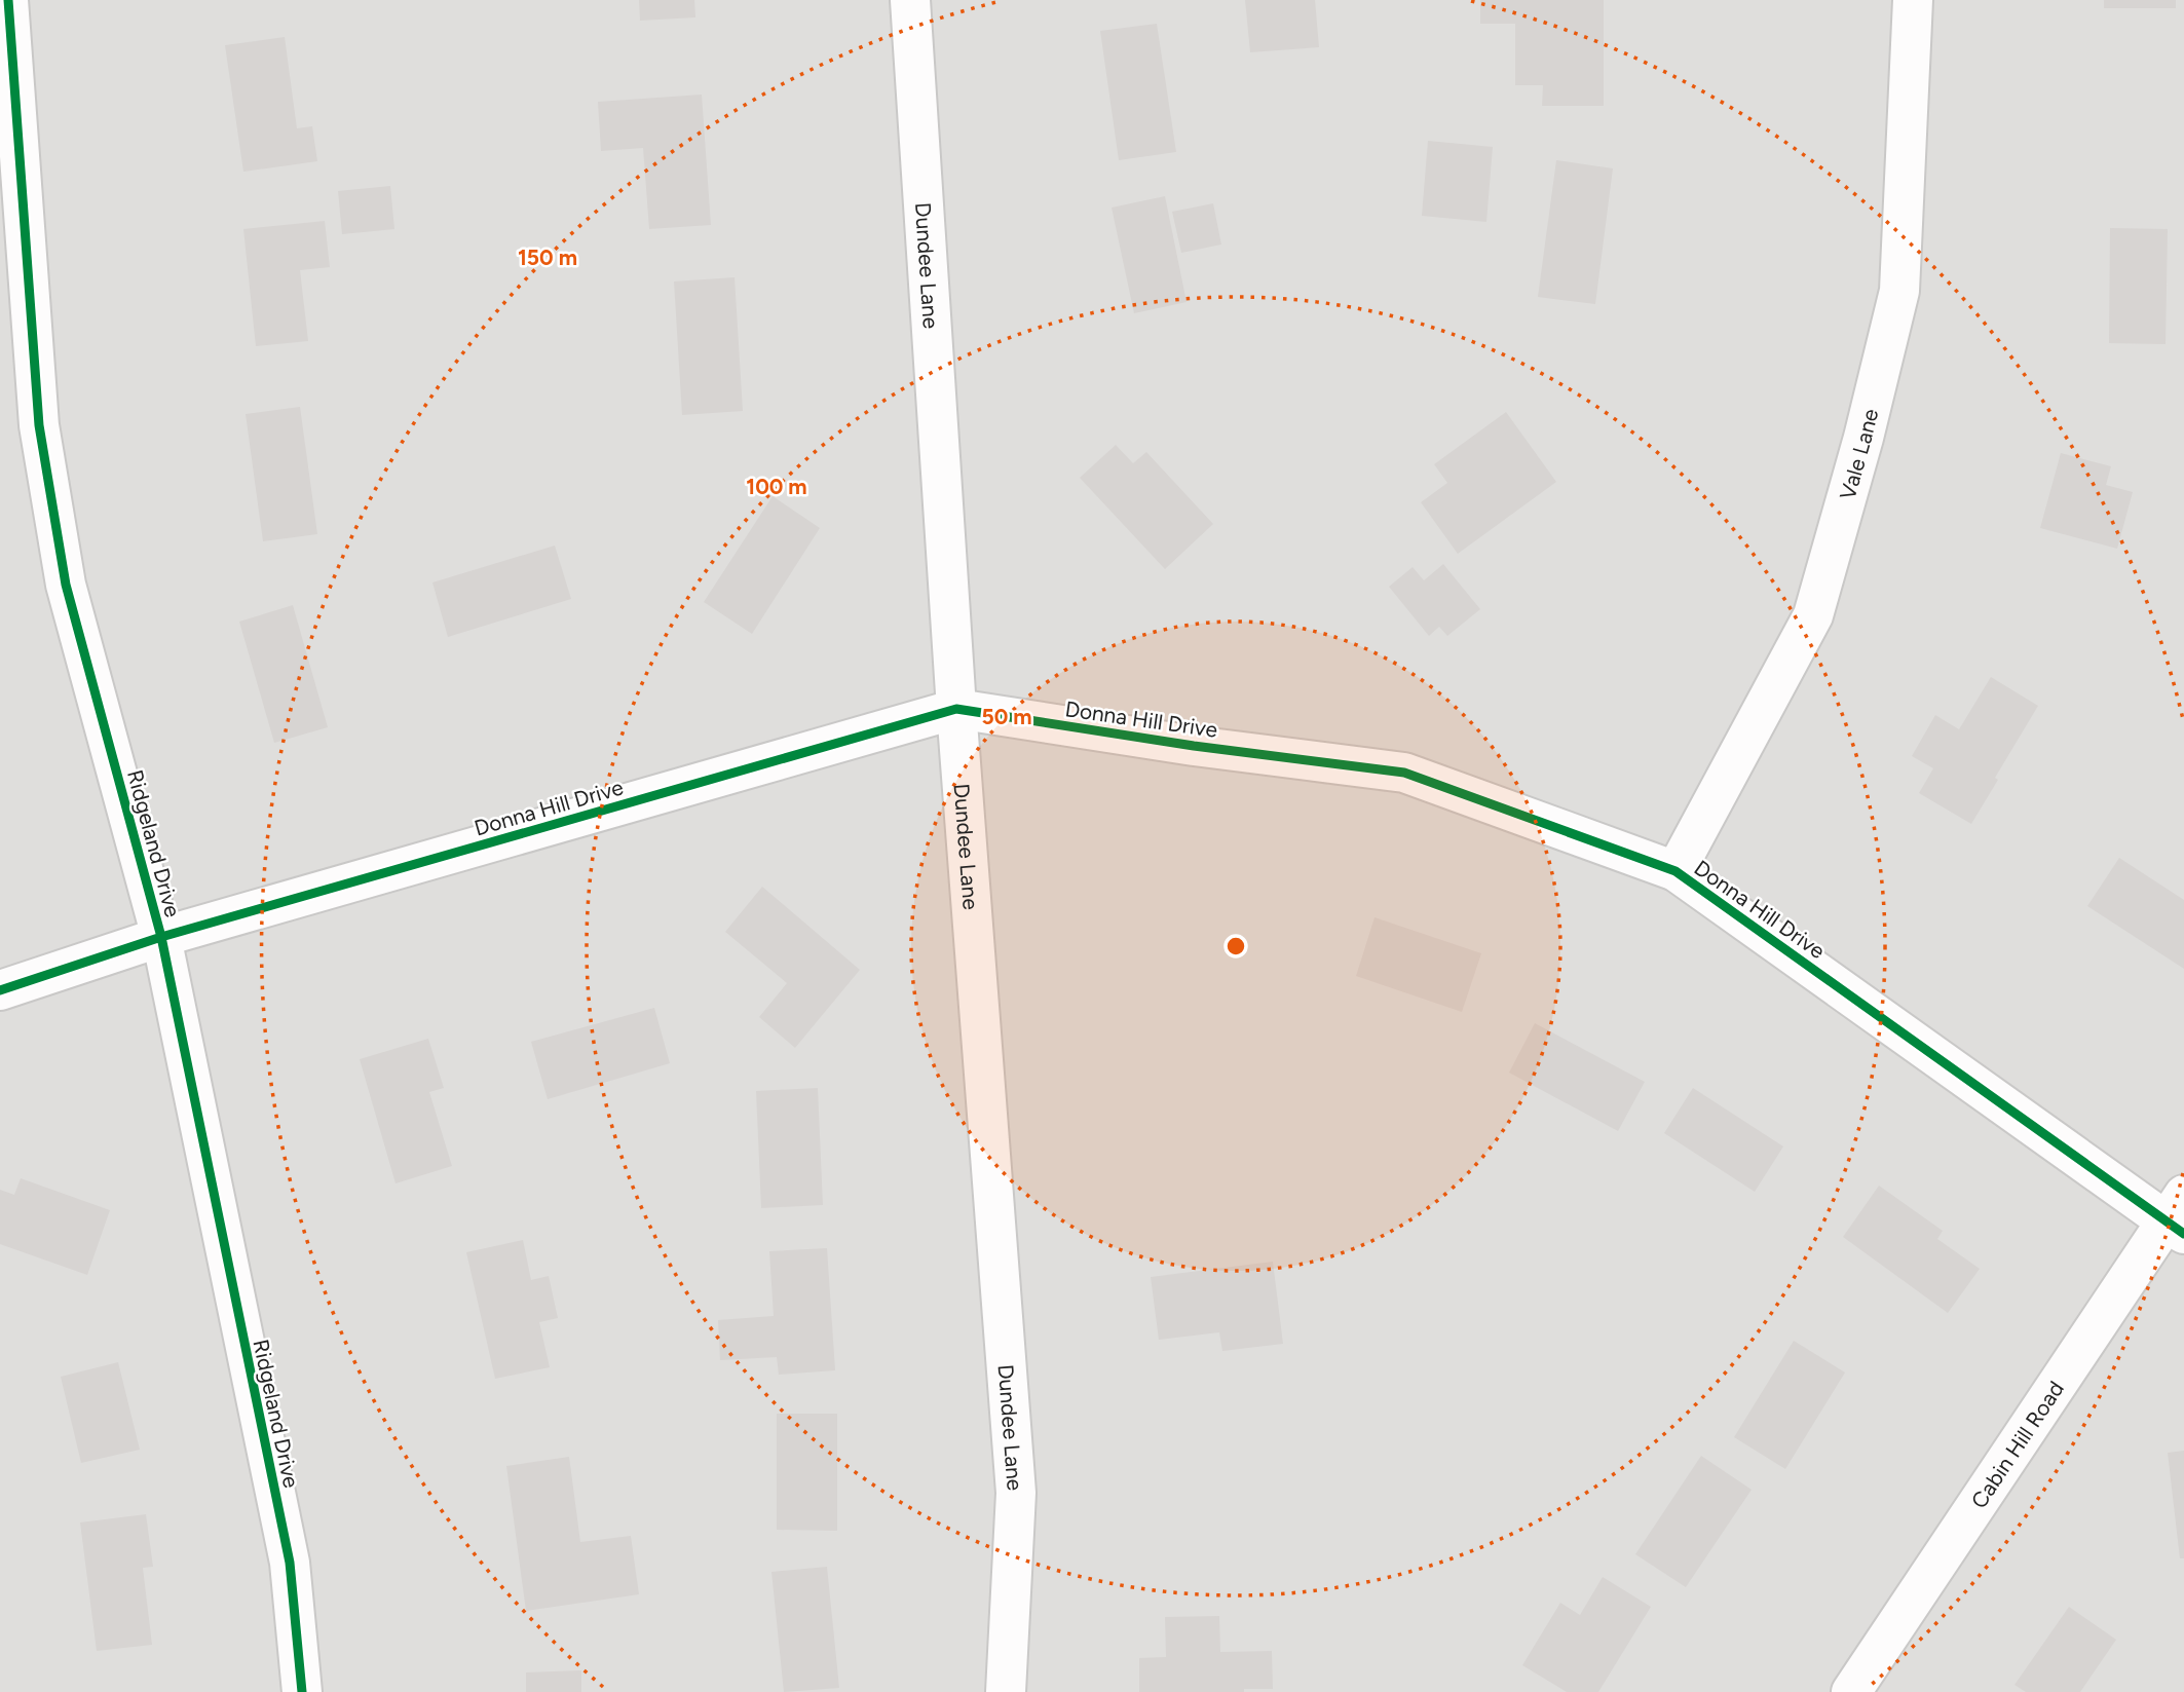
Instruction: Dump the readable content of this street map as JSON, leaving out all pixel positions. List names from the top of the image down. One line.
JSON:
{"streets":{"street":["Dundee Lane","Vale Lane","Donna Hill Drive","Ridgeland Drive","Cabin Hill Road"]},"crossings":[["Dundee Lane","Donna Hill Drive"],["Vale Lane","Donna Hill Drive"],["Donna Hill Drive","Ridgeland Drive"],["Donna Hill Drive","Cabin Hill Road"]],"rings":["150 m","100 m","50 m"]}
